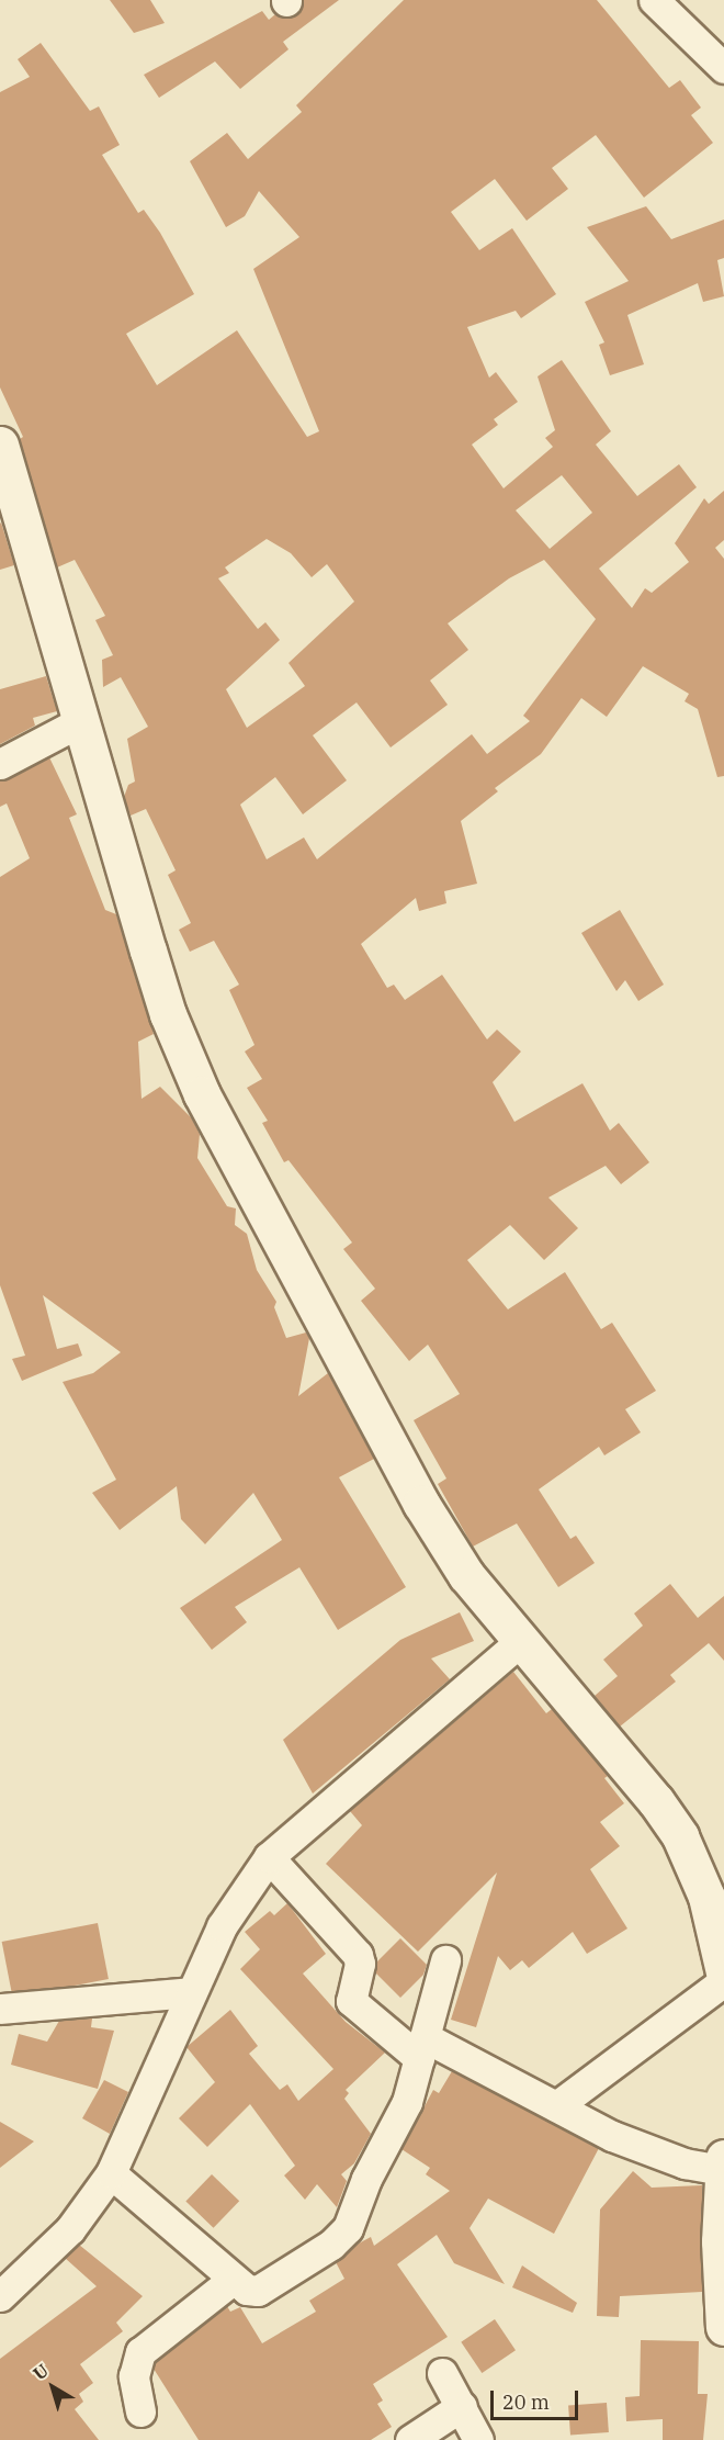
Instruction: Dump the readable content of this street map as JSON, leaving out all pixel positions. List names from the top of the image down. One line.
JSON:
{"scale_bar":"20 m","north":"top left"}
